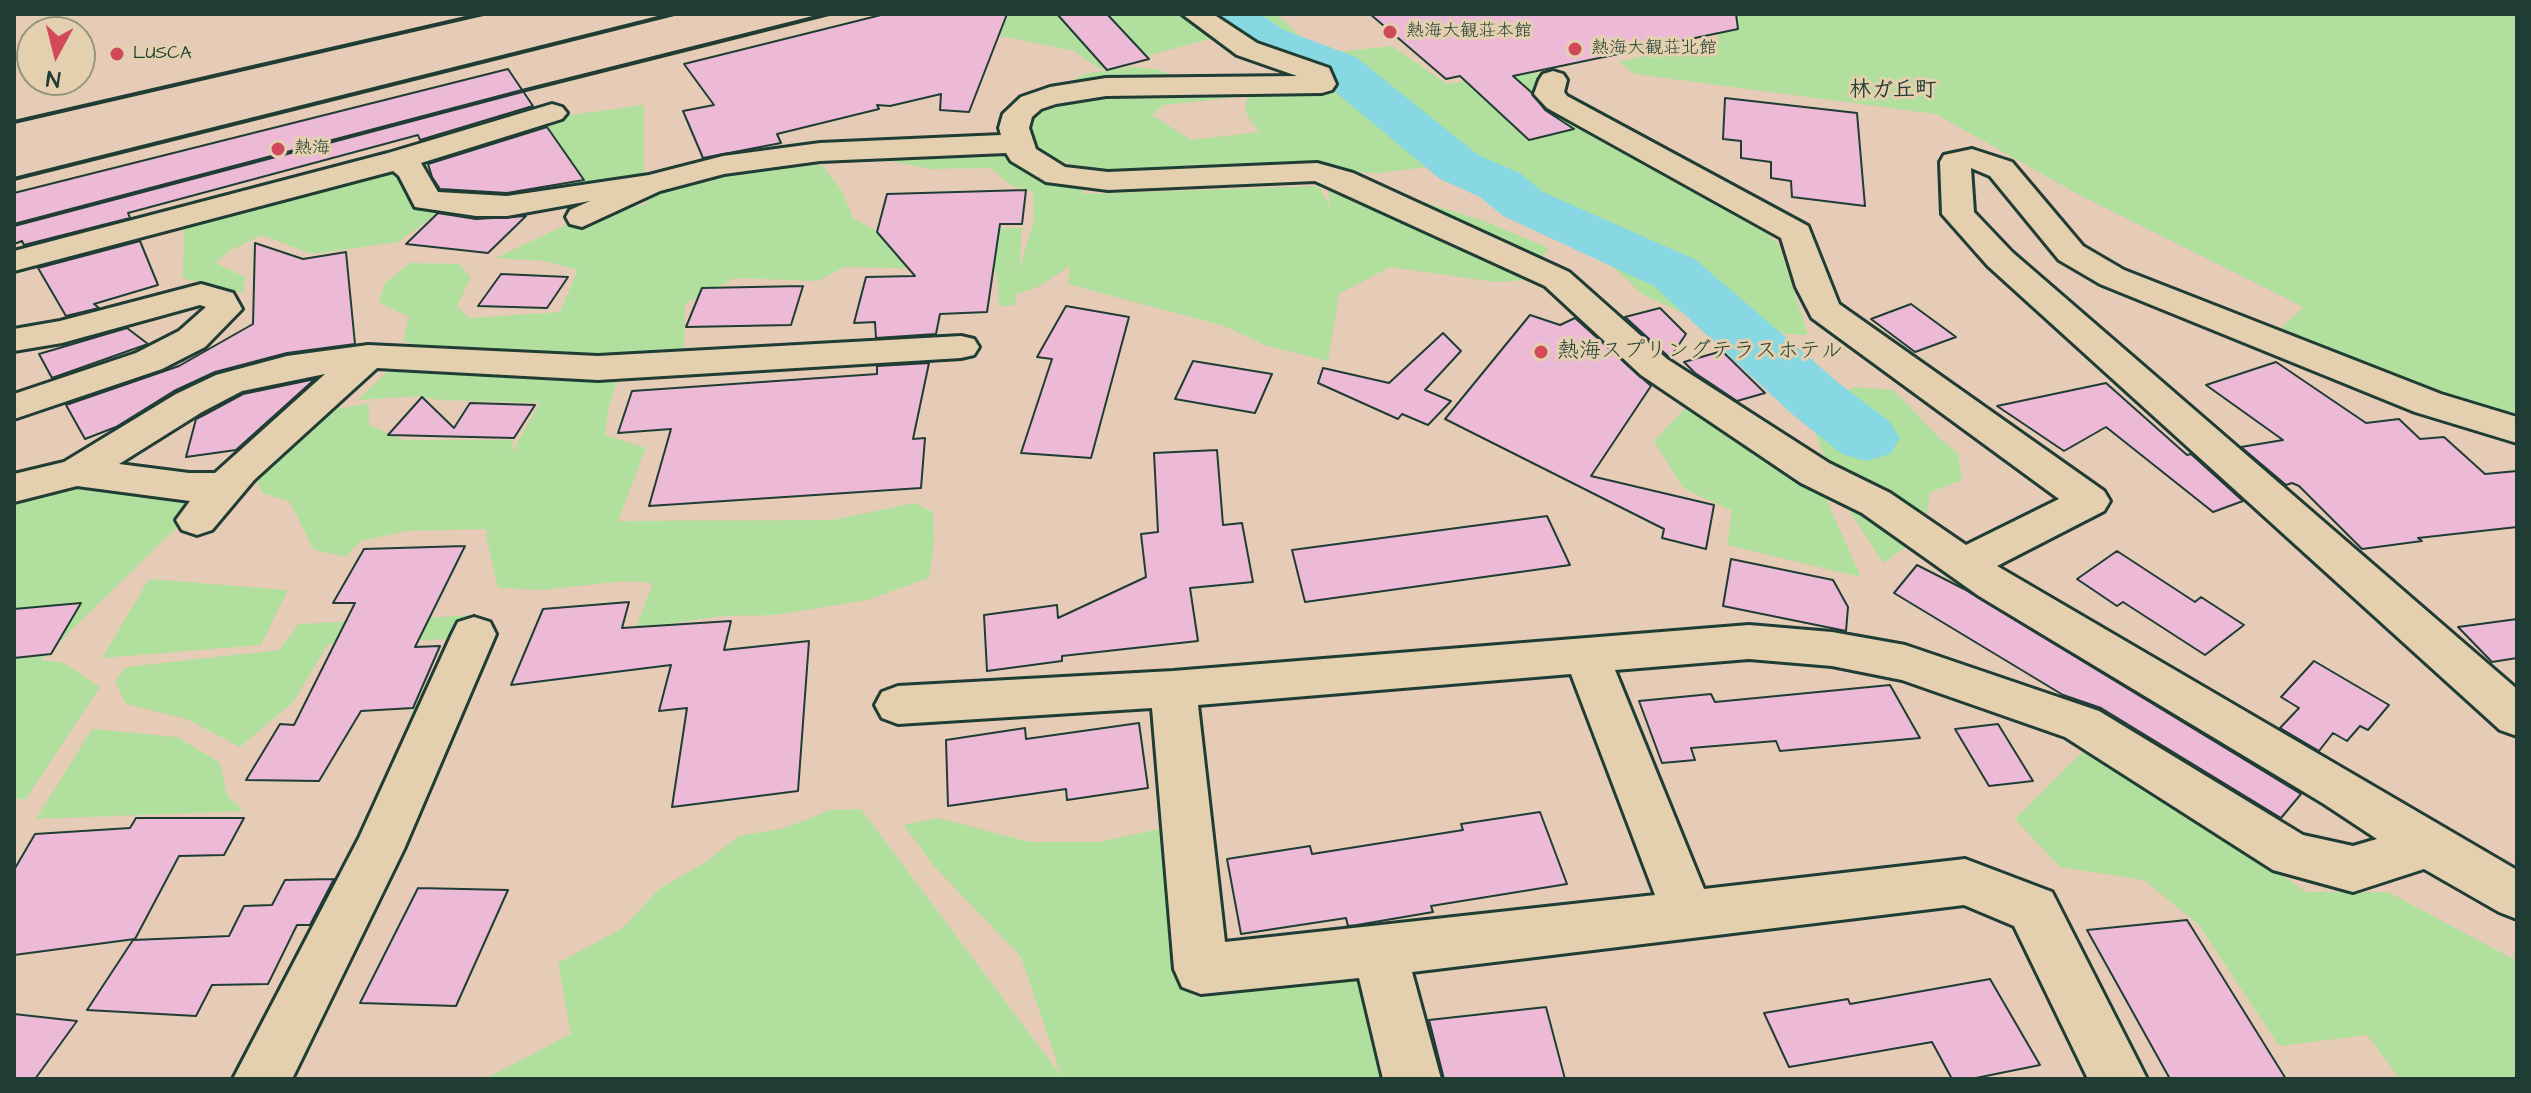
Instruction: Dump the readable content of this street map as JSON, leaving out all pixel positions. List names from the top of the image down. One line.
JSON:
{"districts":["林ガ丘町"],"places":["熱海大観荘本館","熱海大観荘北館","LUSCA","熱海","熱海スプリングテラスホテル"],"north":"bottom"}
